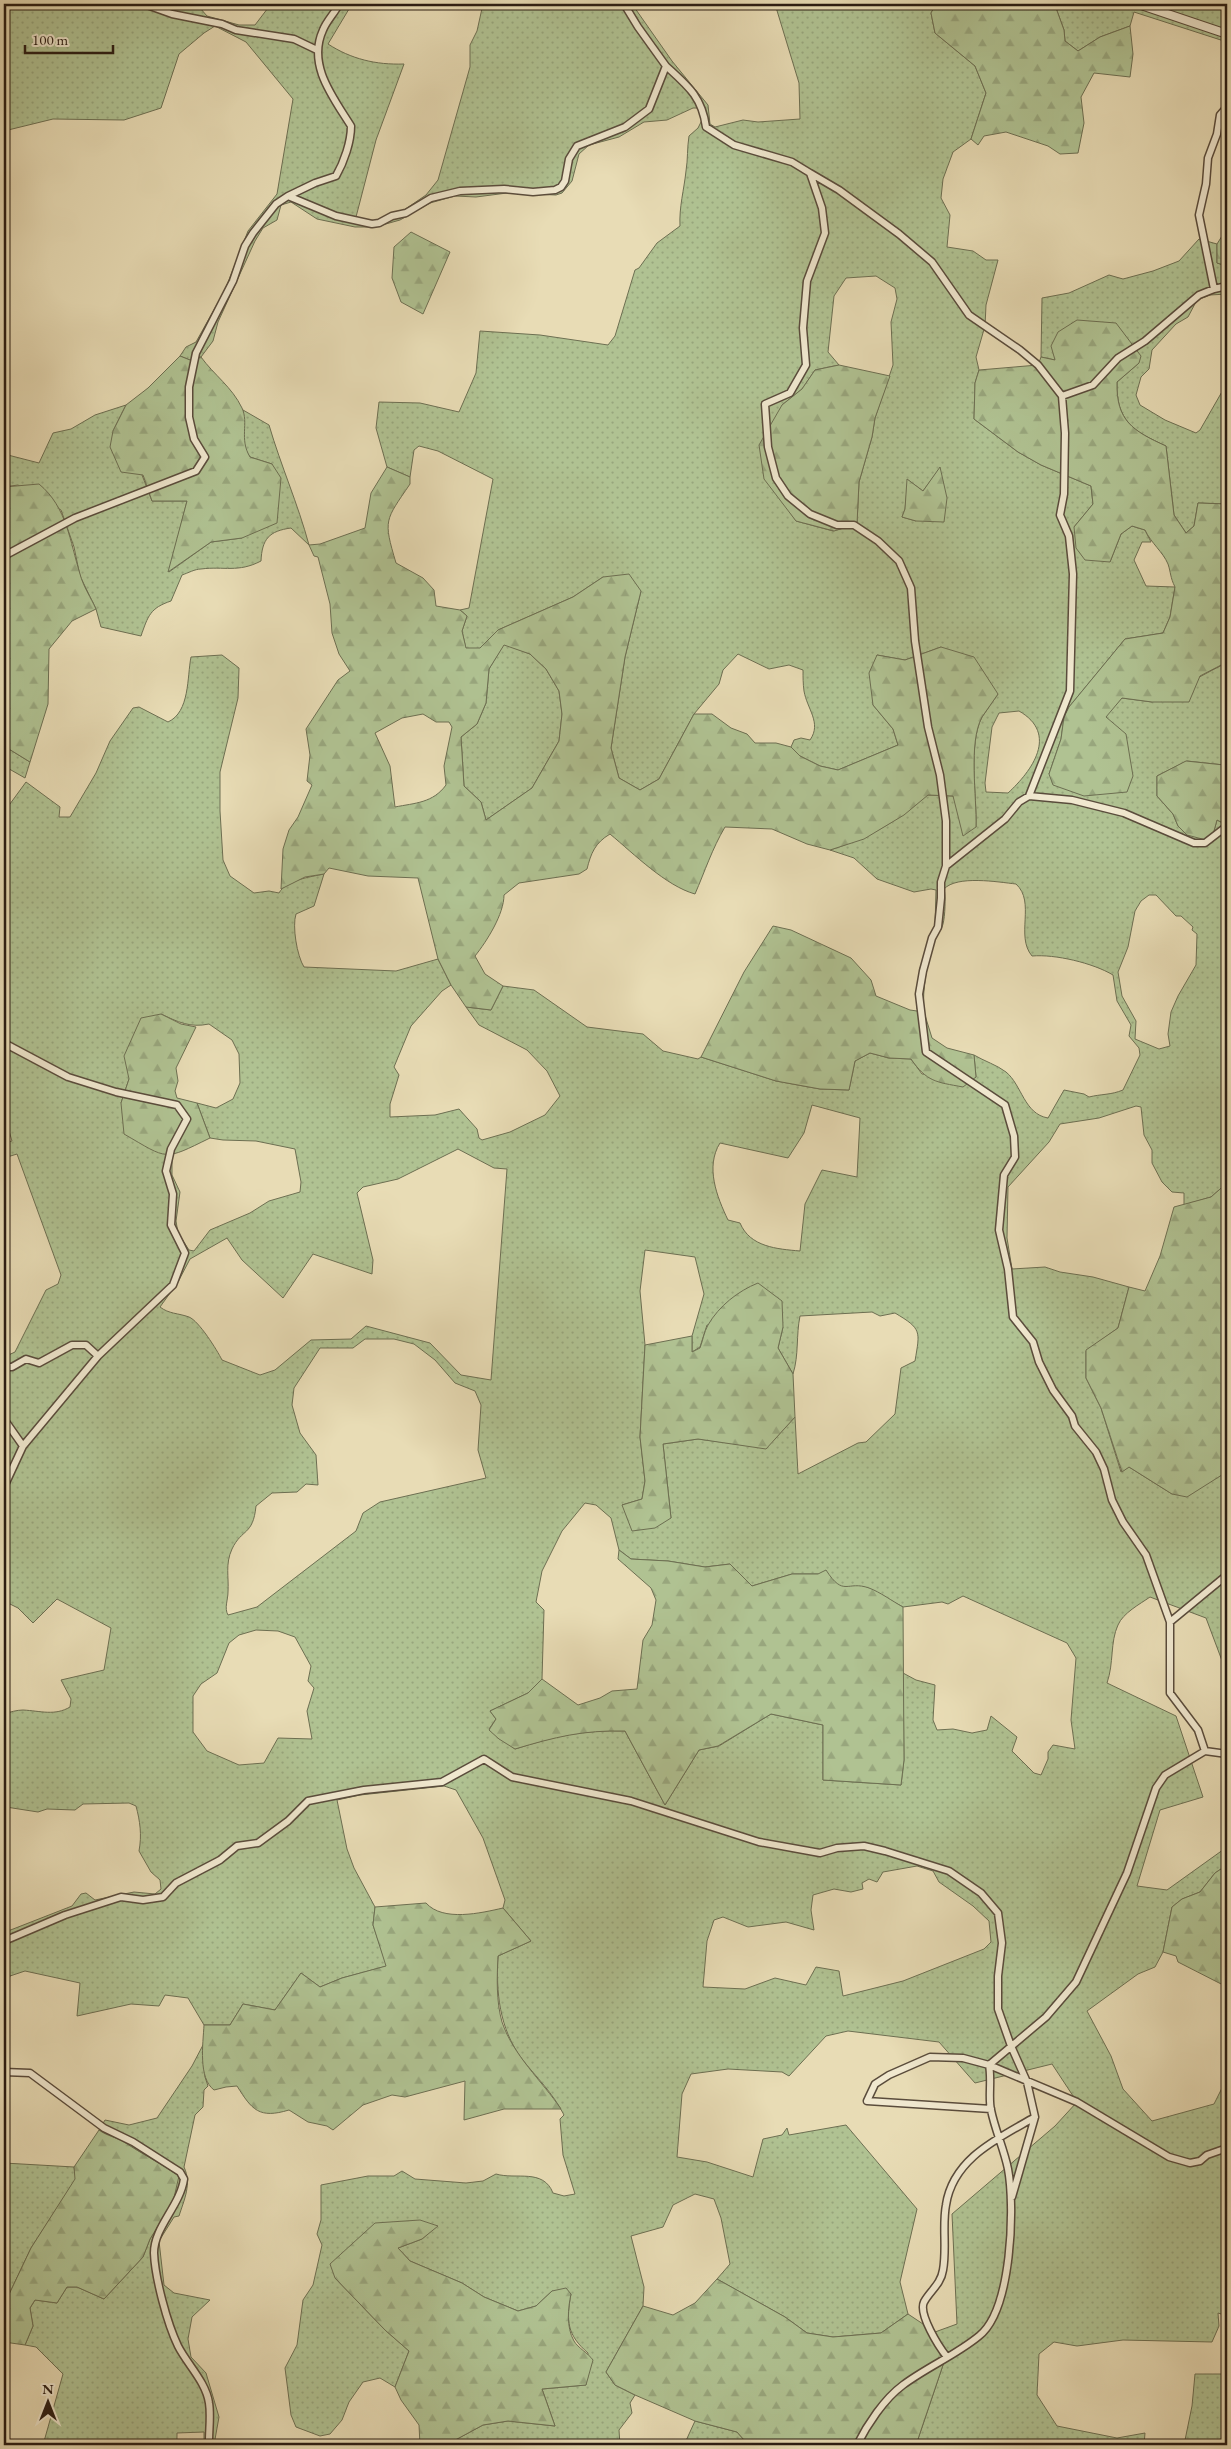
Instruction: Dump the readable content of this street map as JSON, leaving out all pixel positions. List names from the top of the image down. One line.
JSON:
{"scale_bar":"100 m","north":"top"}
